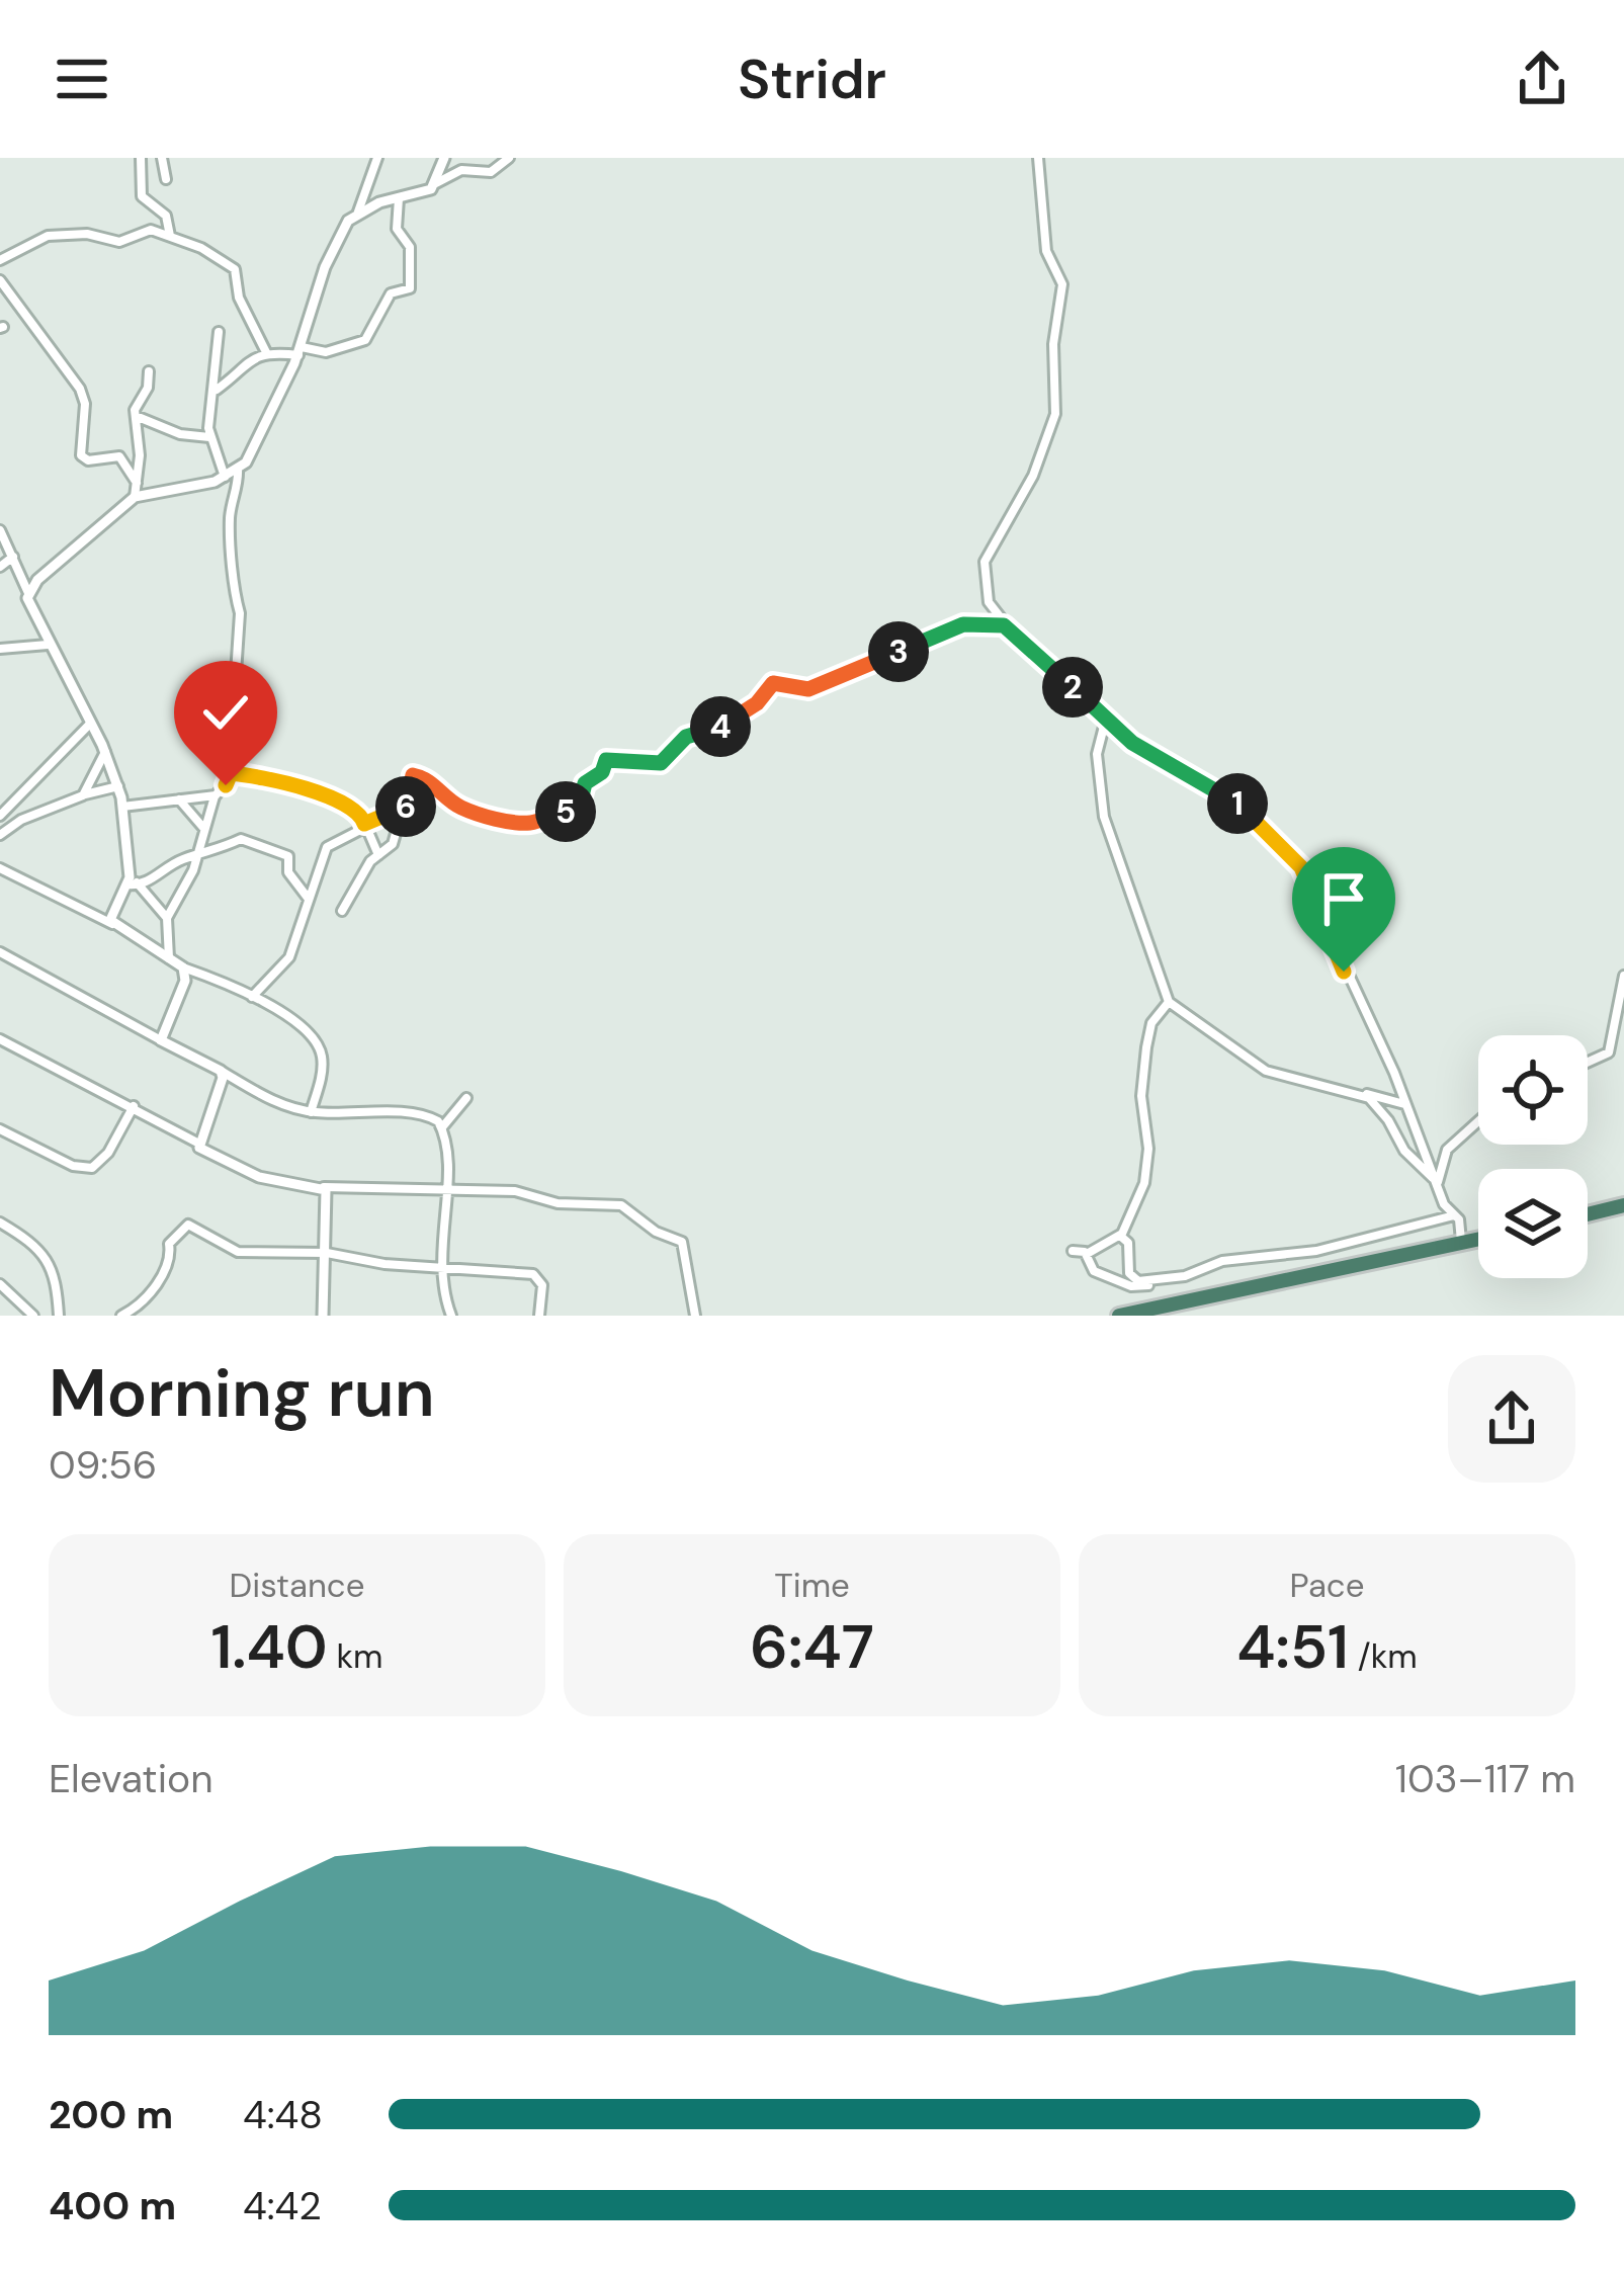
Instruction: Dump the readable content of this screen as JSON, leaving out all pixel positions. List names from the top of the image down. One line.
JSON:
{"page":{"header":"Stridr","pins":["3","2","4","1","6","5"],"heading":["Morning run","09:56"],"stats":[["Distance","1.40 km"],["Time","6:47"],["Pace","4:51 /km"]],"chart":["Elevation","103–117 m"],"list":[{"name":"200 m","note":"4:48"},{"name":"400 m","note":"4:42"}]}}
